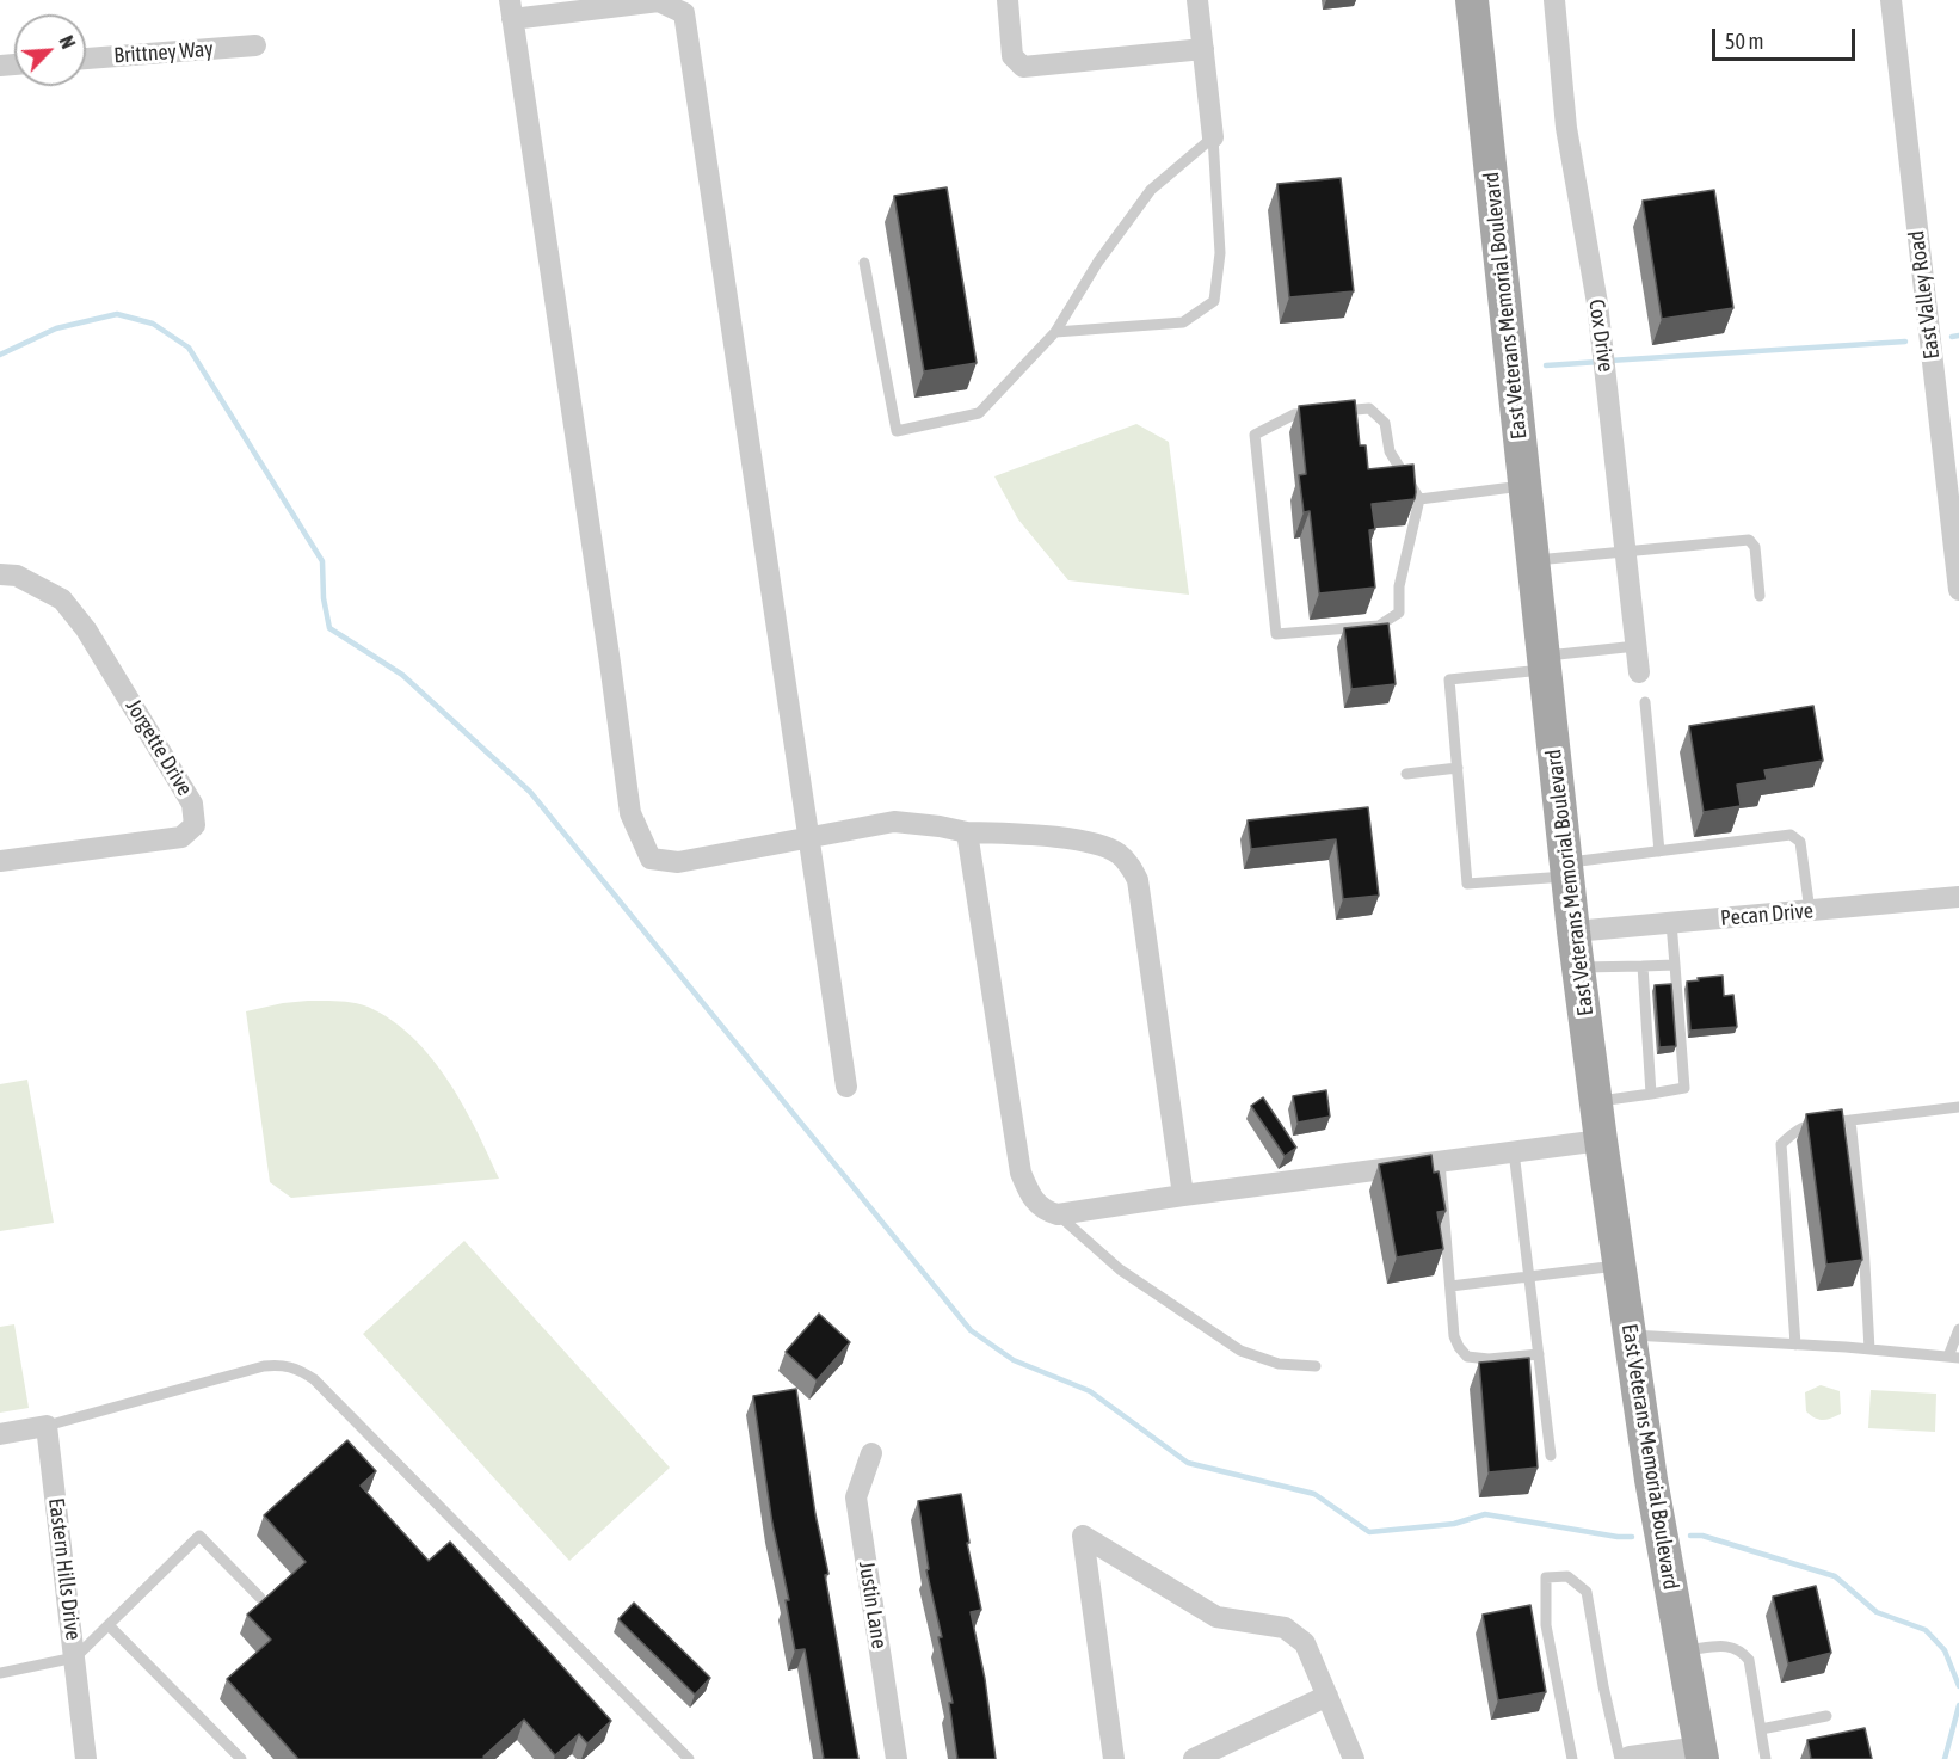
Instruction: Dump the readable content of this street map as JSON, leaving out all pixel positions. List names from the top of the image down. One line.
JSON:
{"streets":{"main road":["East Veterans Memorial Boulevard"],"street":["Brittney Way","East Valley Road","Cox Drive","Jorgette Drive","Pecan Drive","Eastern Hills Drive","Justin Lane"]},"crossings":[["East Veterans Memorial Boulevard","Pecan Drive"]],"scale_bar":"50 m","north":"top right"}
